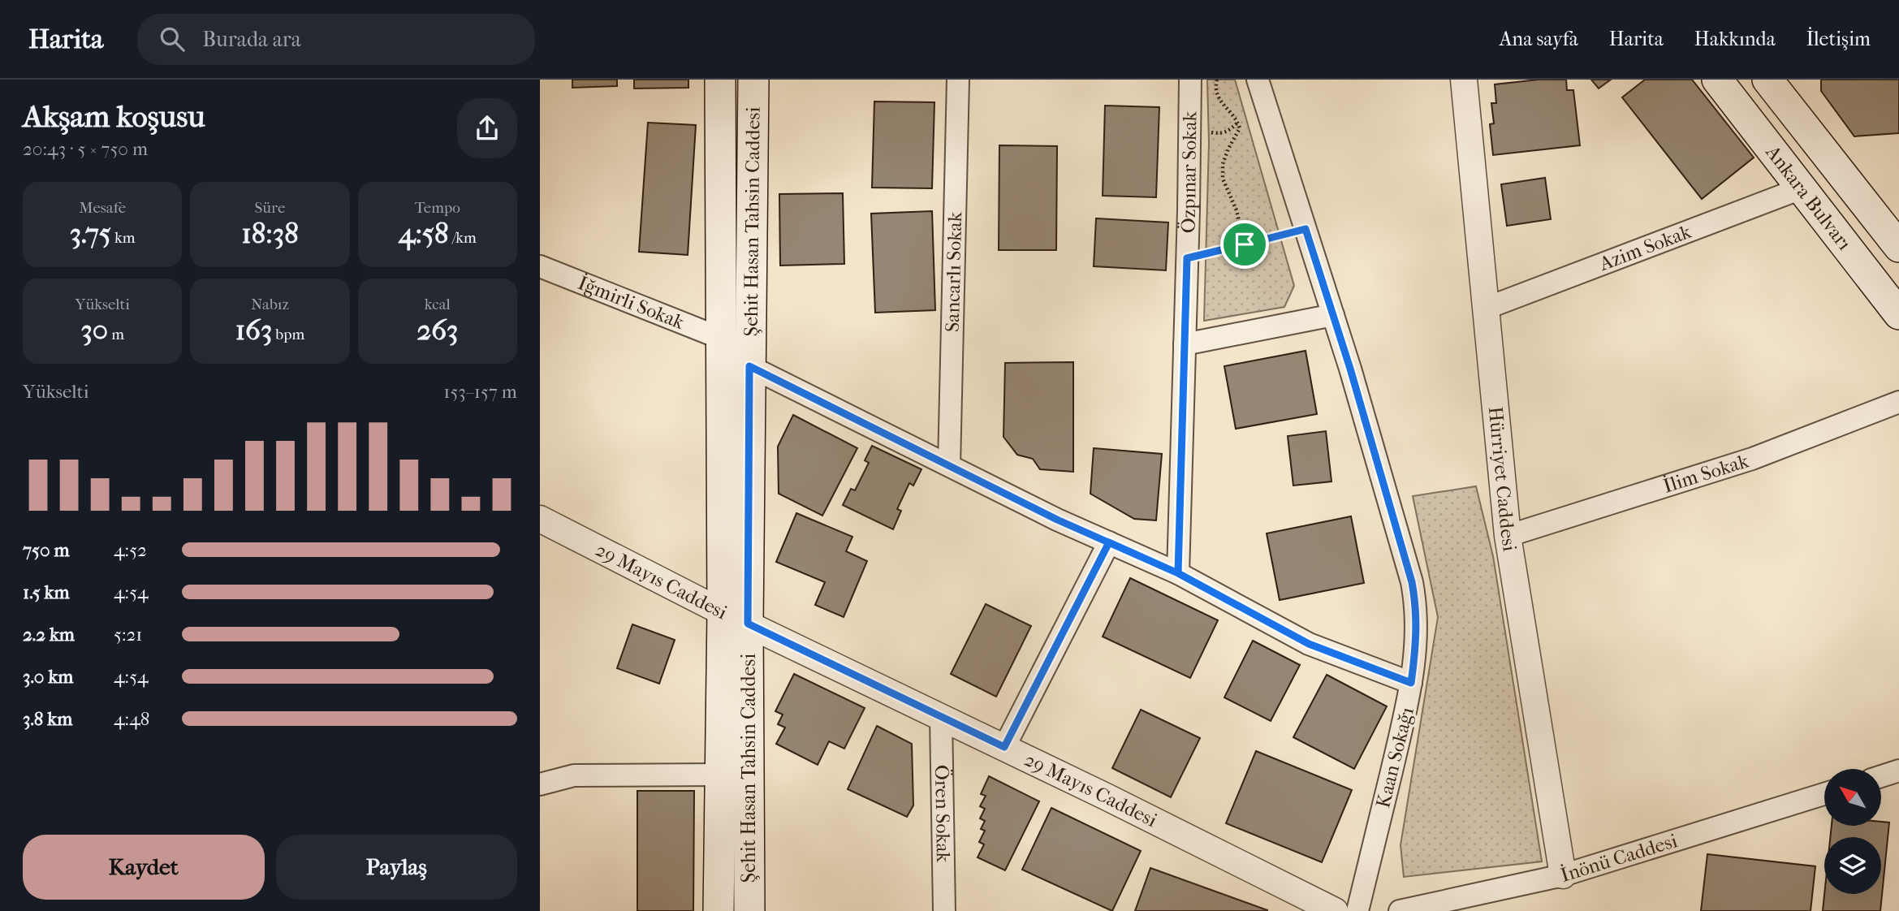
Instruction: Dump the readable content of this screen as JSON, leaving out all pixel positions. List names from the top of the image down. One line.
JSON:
{"streets":{"main road":["Ankara Bulvarı","Şehit Hasan Tahsin Caddesi"],"street":["Özpınar Sokak","Azim Sokak","Sancarlı Sokak","İğmirli Sokak","İlim Sokak","Hürriyet Caddesi","29 Mayıs Caddesi","Kaan Sokağı","Ören Sokak","İnönü Caddesi"]},"crossings":[["Ankara Bulvarı","Azim Sokak"],["Şehit Hasan Tahsin Caddesi","İğmirli Sokak"],["Şehit Hasan Tahsin Caddesi","29 Mayıs Caddesi"],["Azim Sokak","Hürriyet Caddesi"],["İlim Sokak","Hürriyet Caddesi"],["Hürriyet Caddesi","İnönü Caddesi"],["29 Mayıs Caddesi","Ören Sokak"]],"north":"top left","page":{"header":"Harita","search":"Burada ara","nav":["Ana sayfa","Harita","Hakkında","İletişim"],"heading":["Akşam koşusu","20:43 · 5 × 750 m"],"stats":[["Mesafe","3.75 km"],["Süre","18:38"],["Tempo","4:58 /km"],["Yükselti","30 m"],["Nabız","163 bpm"],["kcal","263"]],"chart":["Yükselti","153–157 m"],"list":[{"name":"750 m","note":"4:52"},{"name":"1.5 km","note":"4:54"},{"name":"2.2 km","note":"5:21"},{"name":"3.0 km","note":"4:54"},{"name":"3.8 km","note":"4:48"}],"buttons":["Kaydet","Paylaş"]}}
